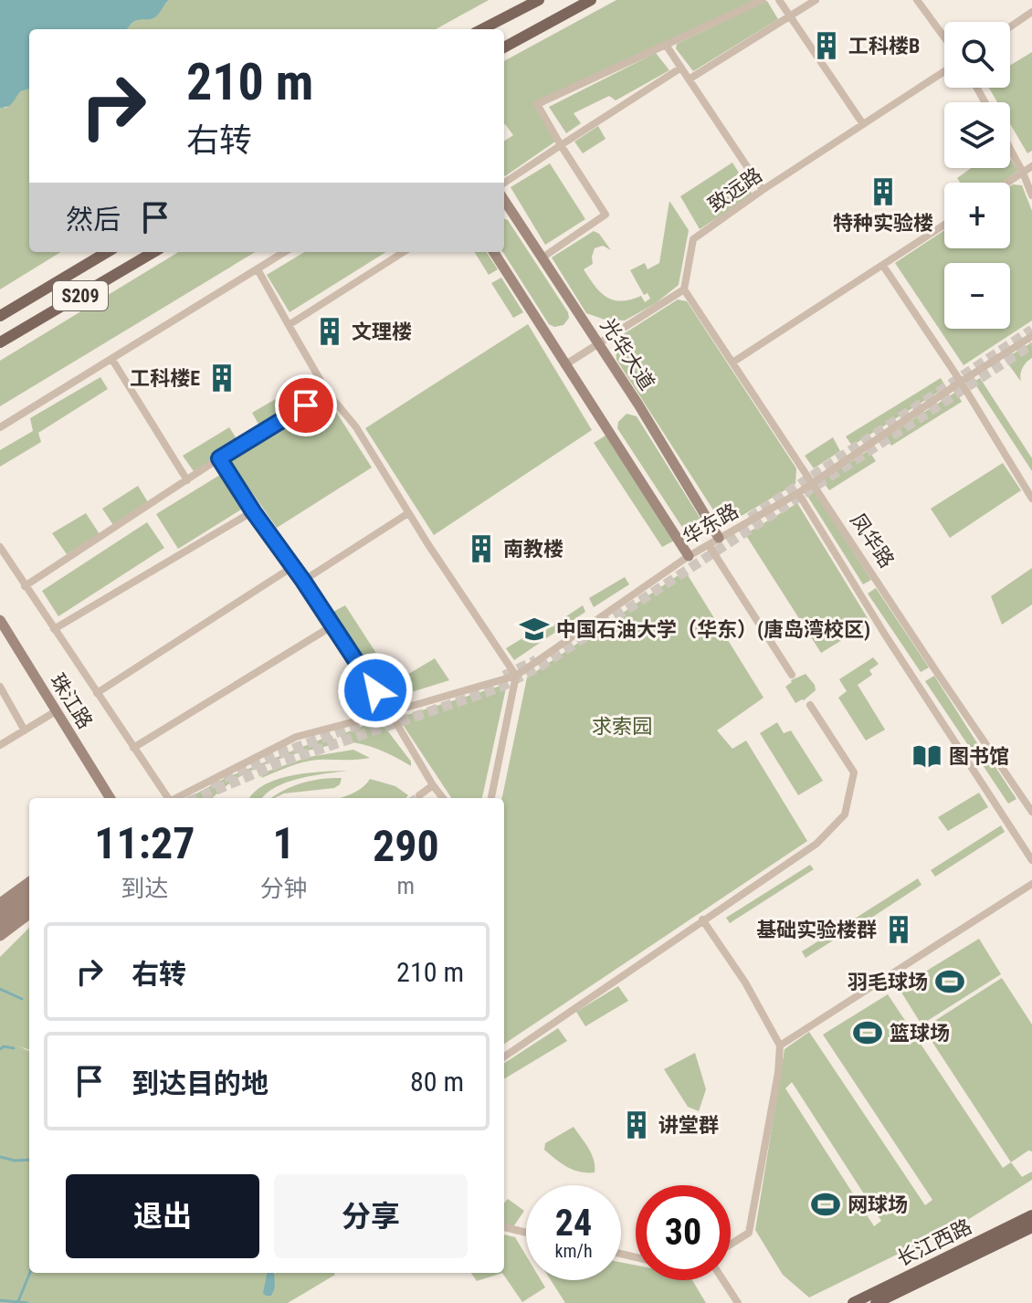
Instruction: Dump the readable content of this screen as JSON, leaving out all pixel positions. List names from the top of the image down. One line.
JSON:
{"streets":{"main road":["S209","长江西路"],"street":["致远路","光华大道","华东路","凤华路","珠江路"]},"crossings":[["致远路","凤华路"],["光华大道","华东路"],["华东路","凤华路"]],"parks":["求索园"],"places":{"building":["工科楼B","特种实验楼","文理楼","工科楼E","南教楼","基础实验楼群","讲堂群"],"school or university":["中国石油大学（华东）(唐岛湾校区)"],"library":["图书馆"],"sports":["羽毛球场","篮球场","网球场"]},"page":{"map_buttons":["+","−"],"turn":["210 m","右转"],"then":"然后","eta":["11:27","到达","1","分钟","290","m"],"list":[{"name":"右转","value":"210 m"},{"name":"到达目的地","value":"80 m"}],"buttons":["退出","分享"],"speed":"24 km/h","limit":"30"}}
